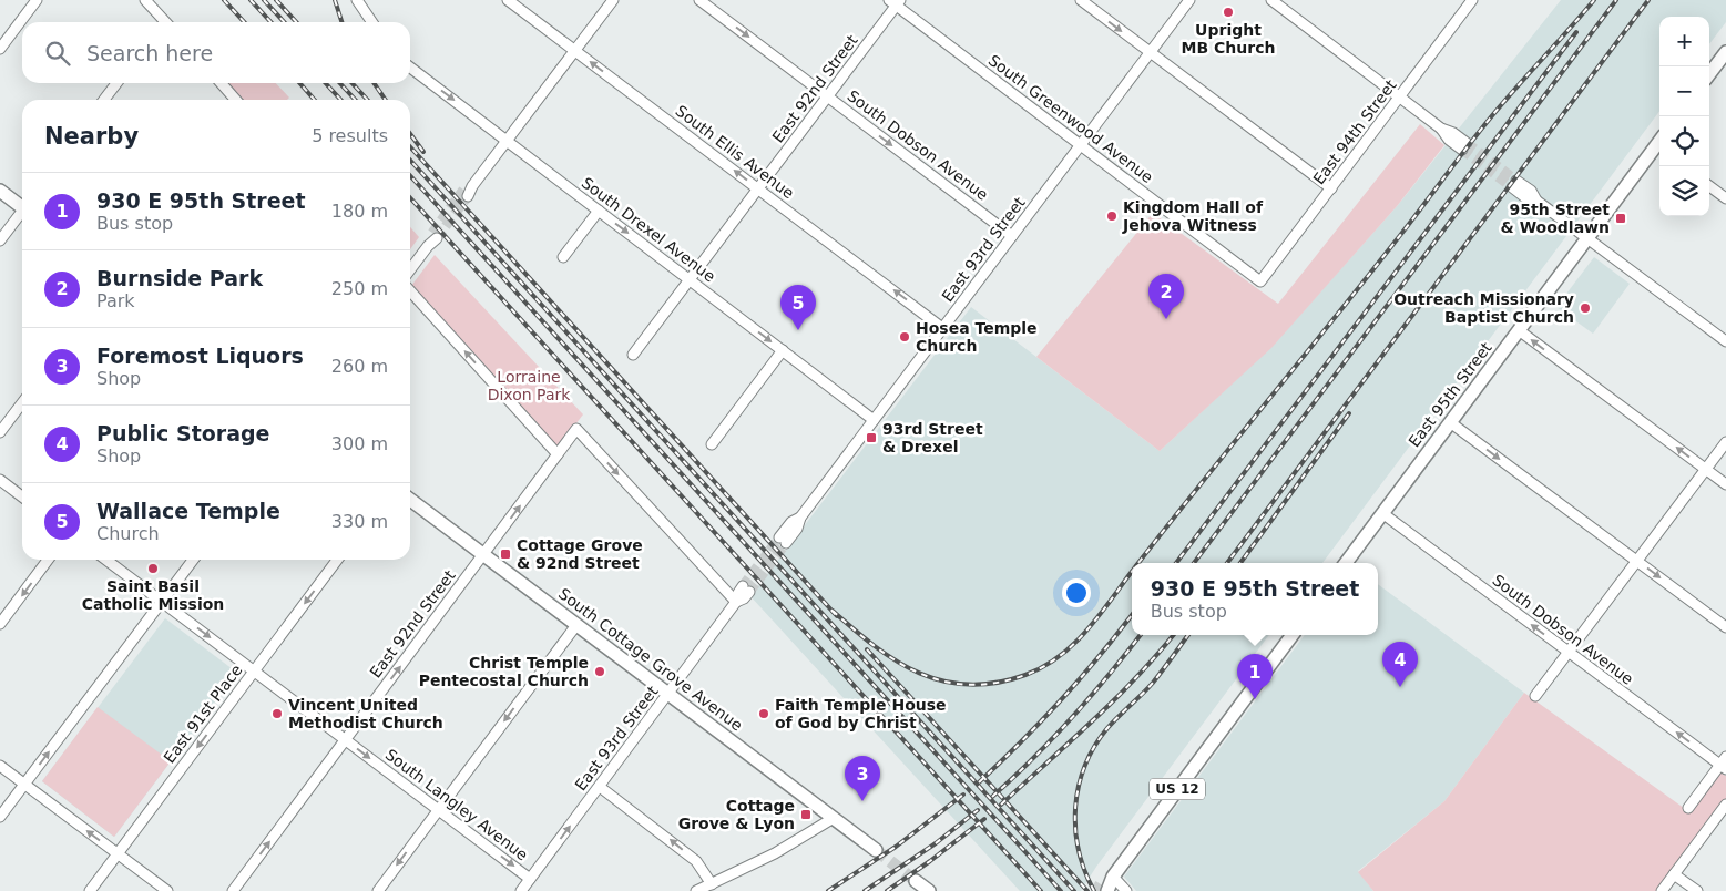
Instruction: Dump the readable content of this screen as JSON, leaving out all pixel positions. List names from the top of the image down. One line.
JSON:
{"streets":{"main road":["East 95th Street","South Cottage Grove Avenue","US 12"],"street":["East 92nd Street","South Greenwood Avenue","East 94th Street","South Dobson Avenue","South Ellis Avenue","South Drexel Avenue","East 93rd Street","East 91st Place","South Langley Avenue"]},"crossings":[["East 92nd Street","South Greenwood Avenue"],["East 92nd Street","South Dobson Avenue"],["East 92nd Street","South Ellis Avenue"],["East 92nd Street","South Drexel Avenue"],["East 92nd Street","East 93rd Street"],["East 92nd Street","South Cottage Grove Avenue"],["East 92nd Street","South Langley Avenue"],["South Greenwood Avenue","East 94th Street"],["South Greenwood Avenue","East 93rd Street"],["South Dobson Avenue","East 93rd Street"],["South Dobson Avenue","East 95th Street"],["South Ellis Avenue","East 93rd Street"],["South Drexel Avenue","East 93rd Street"],["East 93rd Street","South Cottage Grove Avenue"],["East 93rd Street","South Langley Avenue"],["East 91st Place","South Langley Avenue"]],"one_way":["South Ellis Avenue","South Drexel Avenue","East 91st Place","South Langley Avenue"],"parks":["Lorraine Dixon Park"],"places":{"other":["Upright MB Church","Kingdom Hall of Jehova Witness","Outreach Missionary Baptist Church","Hosea Temple Church","Saint Basil Catholic Mission","Christ Temple Pentecostal Church","Vincent United Methodist Church","Faith Temple House of God by Christ"],"transit":["95th Street & Woodlawn","93rd Street & Drexel","Cottage Grove & 92nd Street","Cottage Grove & Lyon"]},"page":{"map_buttons":["+","−"],"search":"Search here","heading":["Nearby","5 results"],"list":[{"mark":"1","name":"930 E 95th Street","note":"Bus stop","value":"180 m"},{"mark":"2","name":"Burnside Park","note":"Park","value":"250 m"},{"mark":"3","name":"Foremost Liquors","note":"Shop","value":"260 m"},{"mark":"4","name":"Public Storage","note":"Shop","value":"300 m"},{"mark":"5","name":"Wallace Temple","note":"Church","value":"330 m"}],"pins":["2","5","4","1","3"],"popup":["930 E 95th Street","Bus stop"]}}
